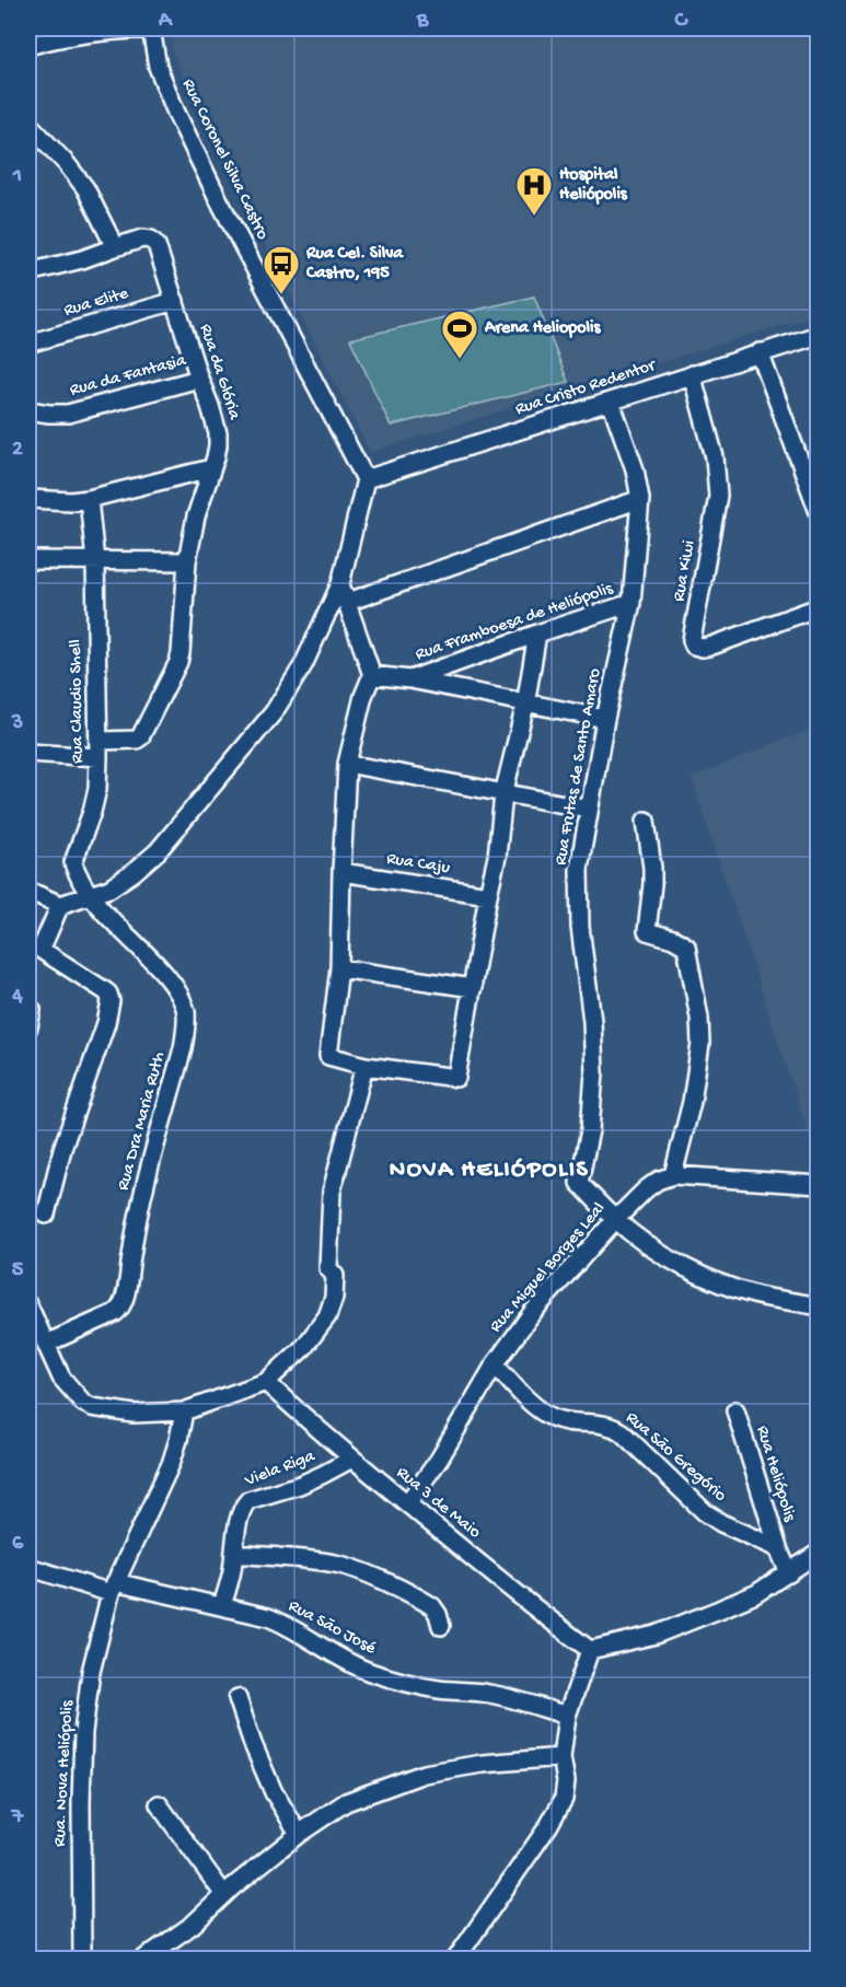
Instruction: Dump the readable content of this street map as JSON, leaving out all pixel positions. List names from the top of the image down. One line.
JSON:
{"streets":{"street":["Rua Coronel Silva Castro","Rua Elite","Rua da Glória","Rua da Fantasia","Rua Cristo Redentor","Rua Kiwi","Rua Framboesa de Heliópolis","Rua Claudio Shell","Rua Frutas de Santo Amaro","Rua Caju","Rua Dra Maria Ruth","Rua Miguel Borges Leal","Rua São Gregório","Viela Riga","Rua Heliópolis","Rua 3 de Maio","Rua São José","Rua. Nova Heliópolis"]},"crossings":[["Rua Coronel Silva Castro","Rua Cristo Redentor"],["Rua Elite","Rua da Glória"],["Rua da Glória","Rua da Fantasia"],["Rua da Glória","Rua Claudio Shell"],["Rua Cristo Redentor","Rua Kiwi"],["Rua Cristo Redentor","Rua Frutas de Santo Amaro"],["Rua Framboesa de Heliópolis","Rua Frutas de Santo Amaro"],["Rua Claudio Shell","Rua Dra Maria Ruth"],["Rua Frutas de Santo Amaro","Rua Miguel Borges Leal"],["Rua Miguel Borges Leal","Rua São Gregório"],["Rua Miguel Borges Leal","Rua 3 de Maio"],["Rua São Gregório","Rua Heliópolis"],["Viela Riga","Rua 3 de Maio"],["Viela Riga","Rua São José"],["Rua São José","Rua. Nova Heliópolis"]],"districts":["NOVA HELIÓPOLIS"],"places":{"hospital":["Hospital Heliópolis"],"bus stop":["Rua Cel. Silva Castro, 195"],"sports":["Arena Heliopolis"]},"grid":{"columns":["A","B","C"],"rows":["1","2","3","4","5","6","7"]}}
